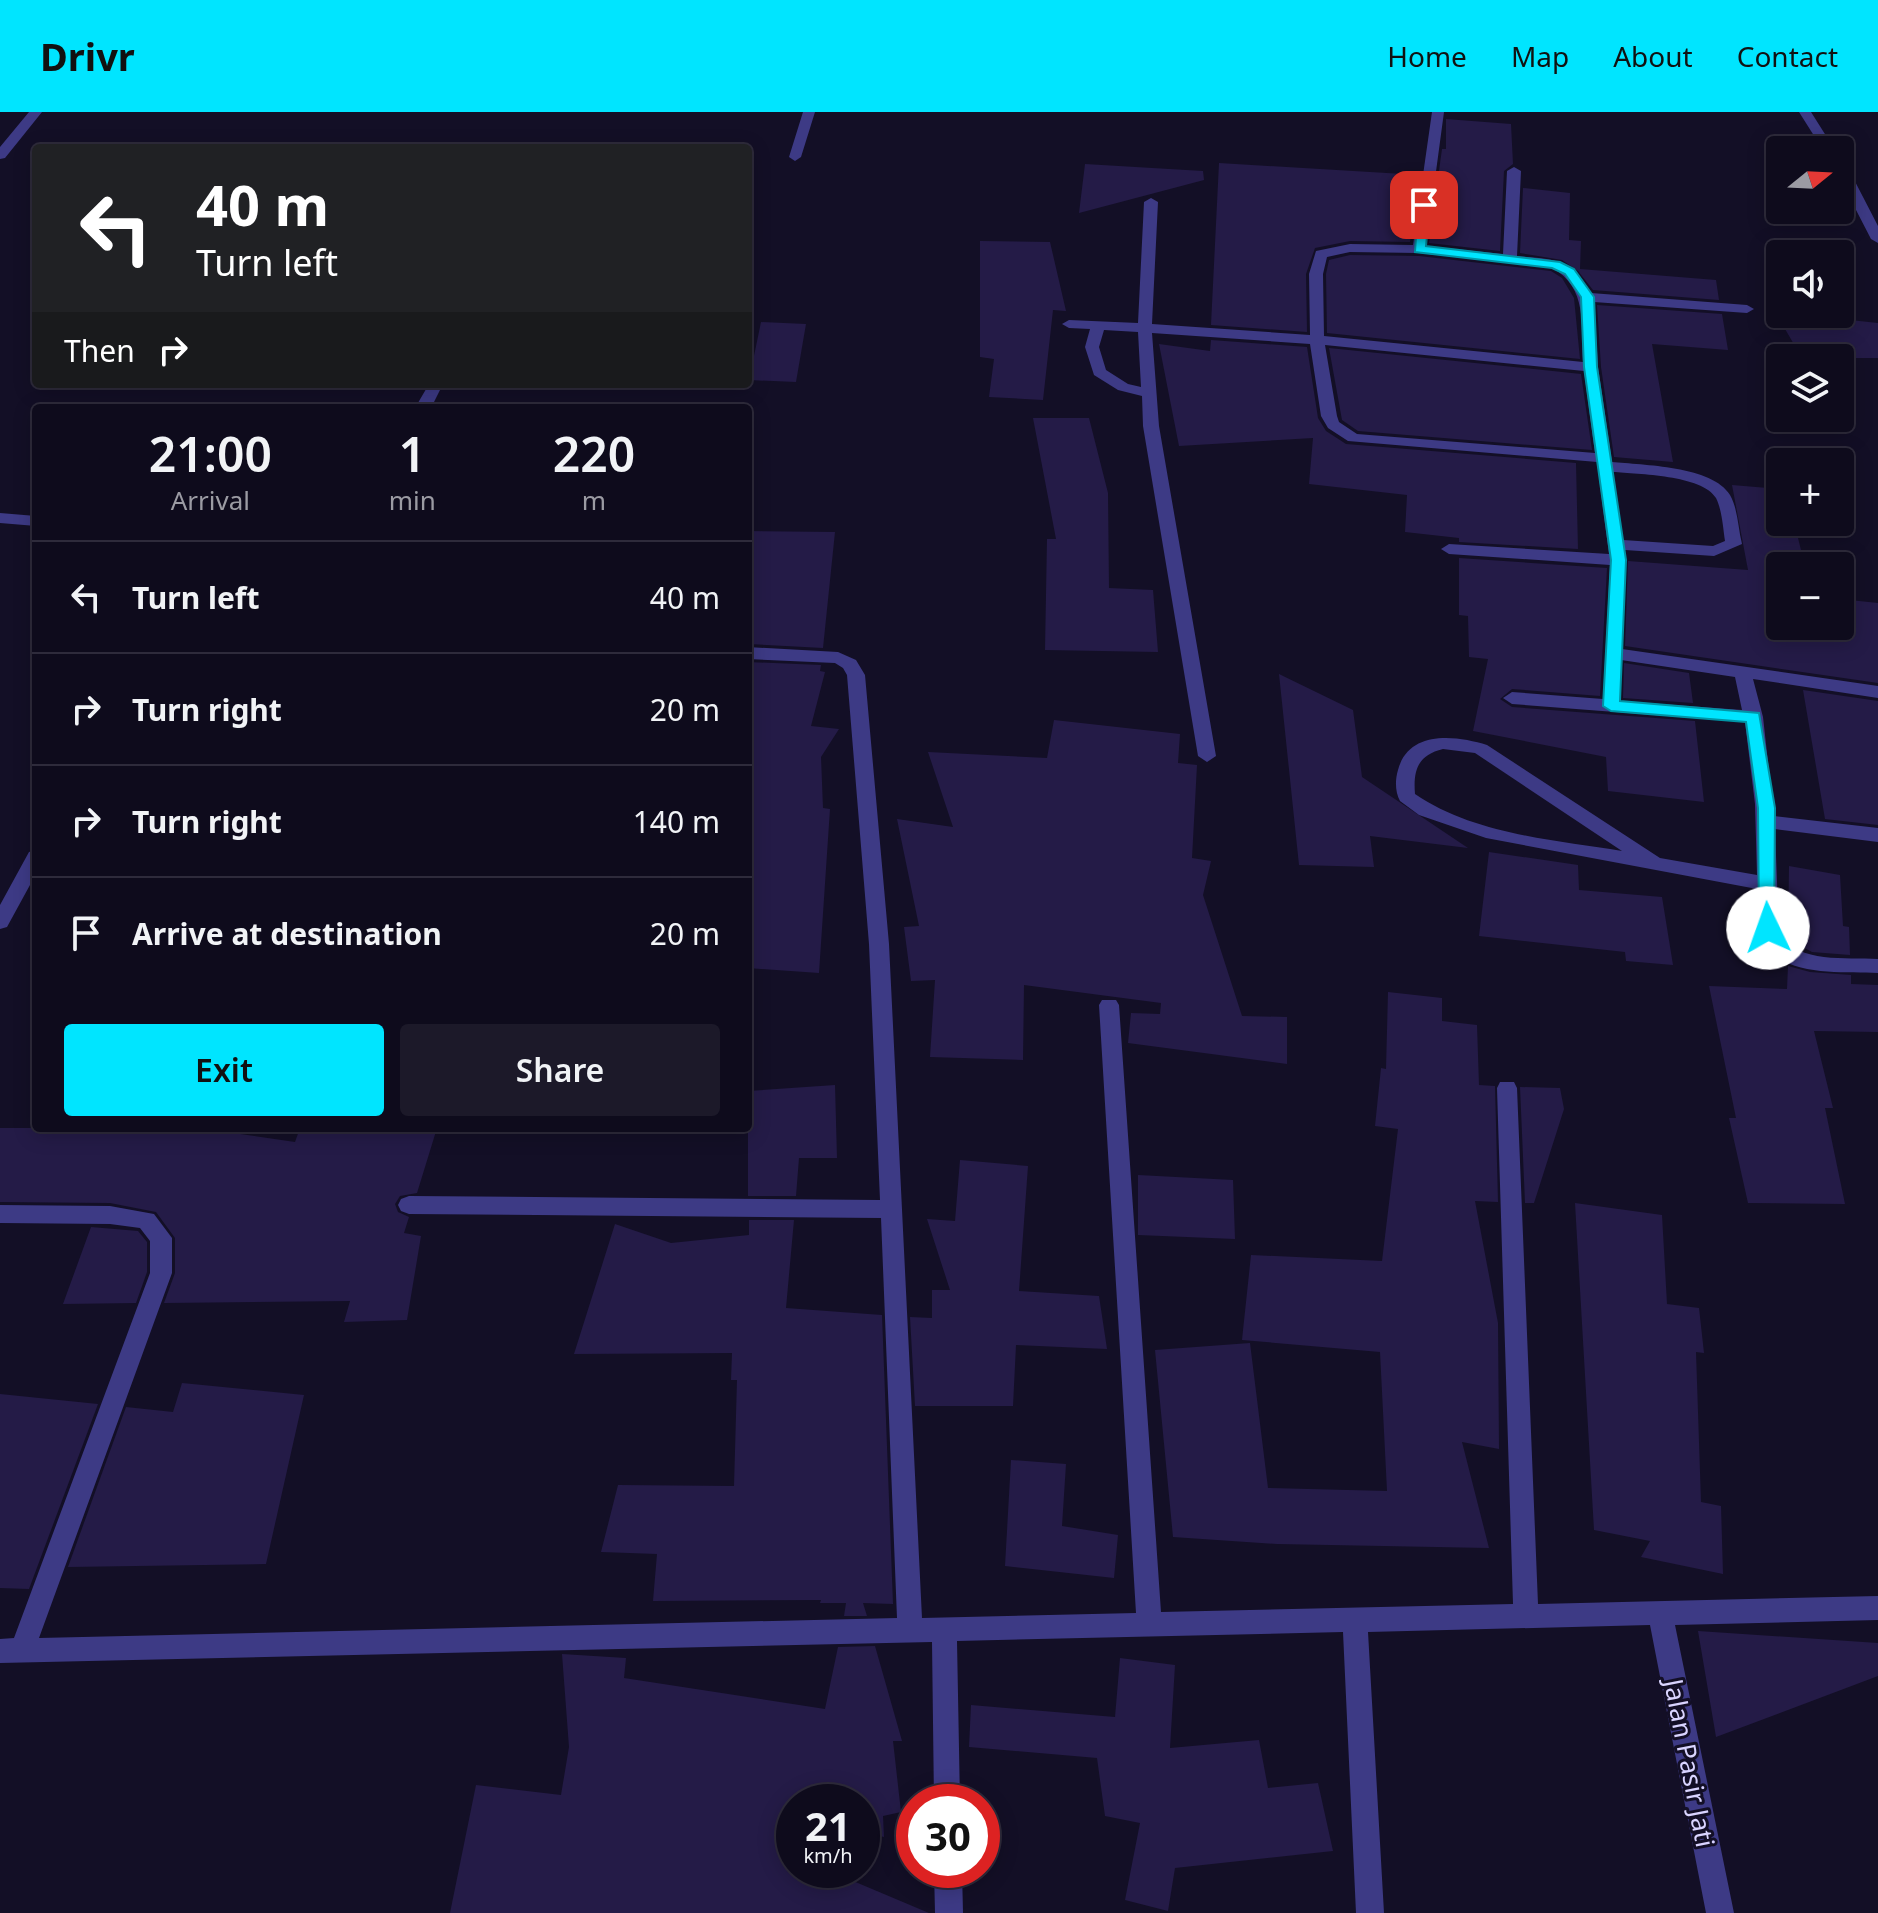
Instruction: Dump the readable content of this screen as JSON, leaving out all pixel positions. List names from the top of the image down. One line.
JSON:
{"streets":{"street":["Jalan Pasir Jati"]},"north":"right","page":{"header":"Drivr","nav":["Home","Map","About","Contact"],"map_buttons":["+","−"],"turn":["40 m","Turn left"],"then":"Then","eta":["21:00","Arrival","1","min","220","m"],"list":[{"name":"Turn left","value":"40 m"},{"name":"Turn right","value":"20 m"},{"name":"Turn right","value":"140 m"},{"name":"Arrive at destination","value":"20 m"}],"buttons":["Exit","Share"],"speed":"21 km/h","limit":"30"}}
